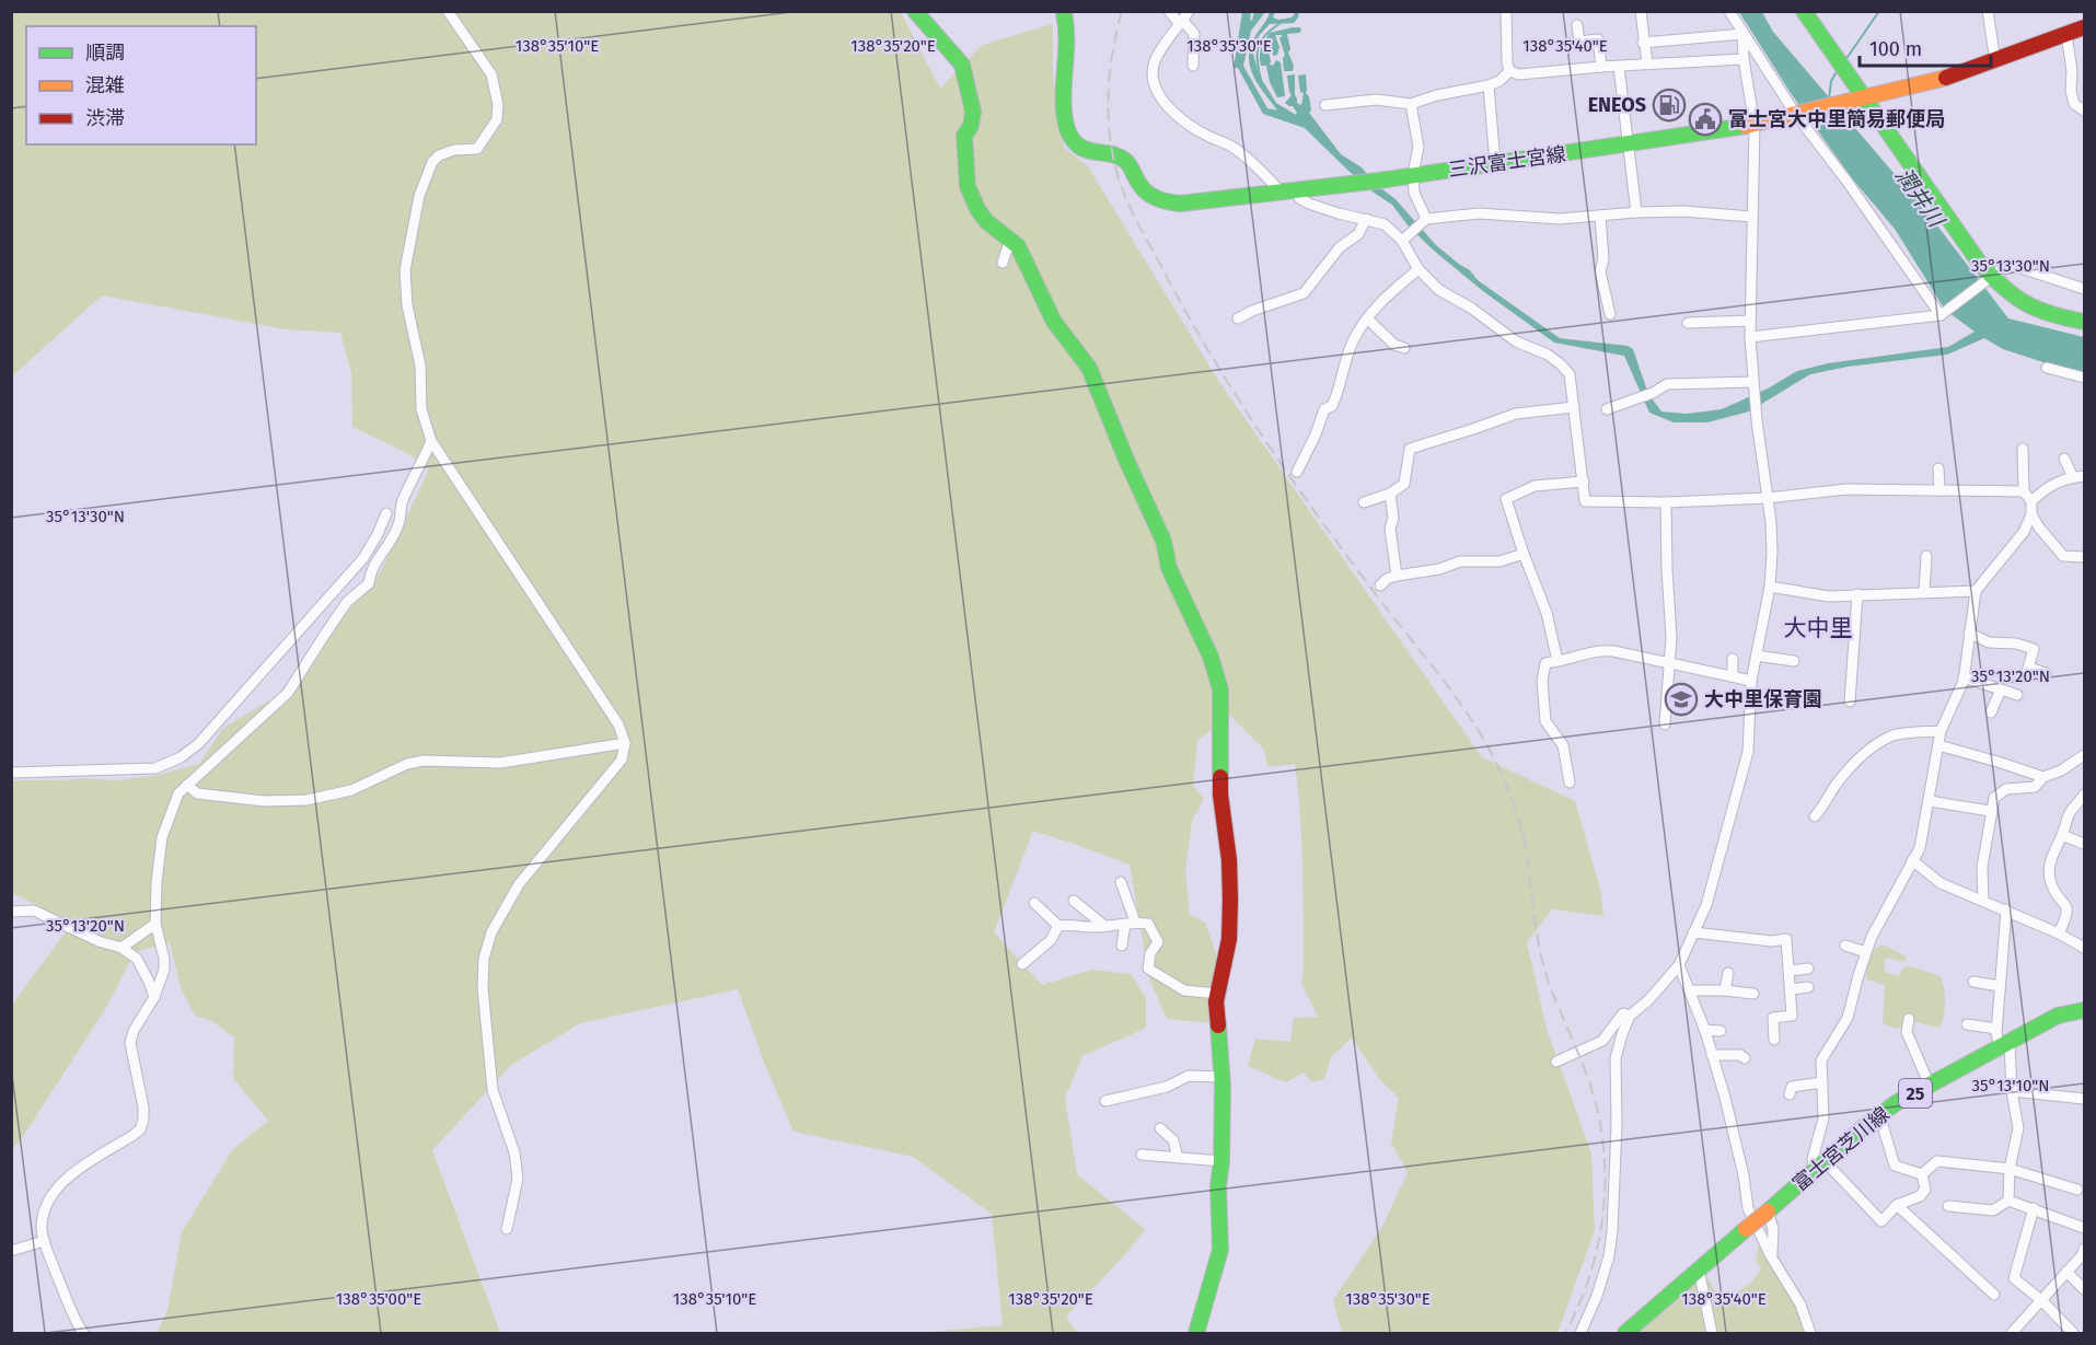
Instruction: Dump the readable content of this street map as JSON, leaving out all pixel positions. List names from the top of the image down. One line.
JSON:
{"streets":{"street":["三沢富士宮線","25","富士宮芝川線"]},"districts":["大中里"],"water":["潤井川"],"places":{"fuel station":["ENEOS"],"public building":["富士宮大中里簡易郵便局"],"school or university":["大中里保育園"]},"legend":["順調","混雑","渋滞"],"scale_bar":"100 m","coordinates":["138°35'10\"E","138°35'20\"E","138°35'30\"E","138°35'40\"E","35°13'30\"N","35°13'20\"N","35°13'10\"N","138°35'00\"E"]}
